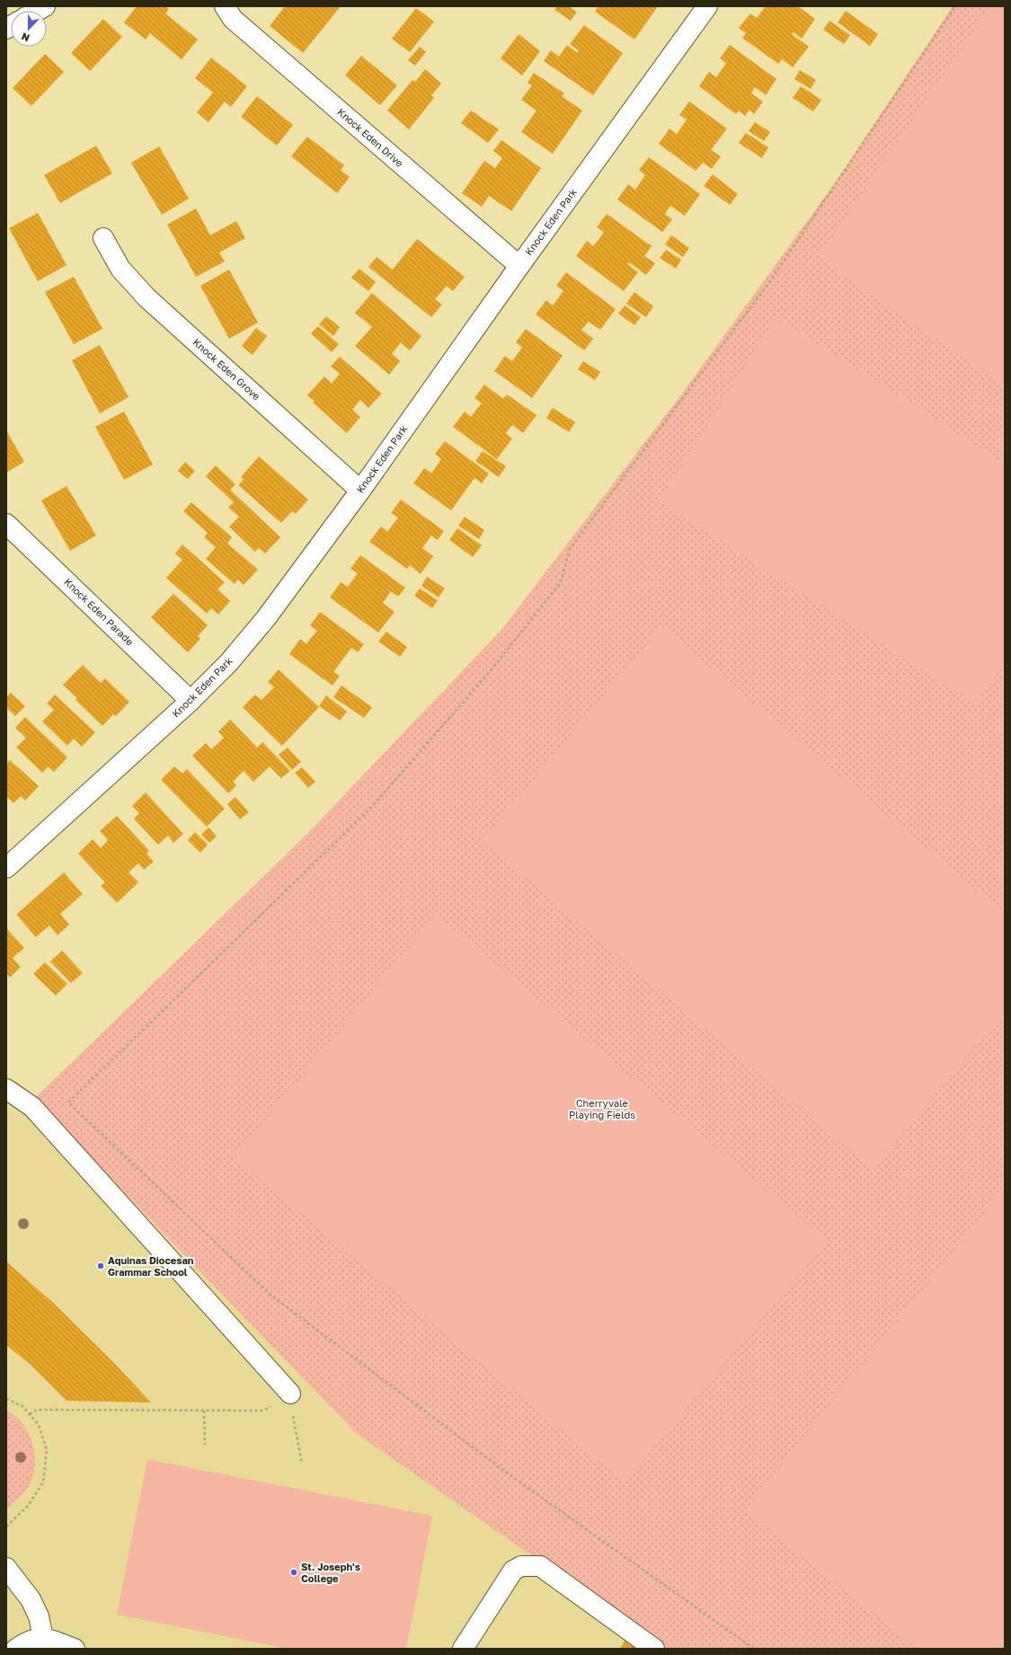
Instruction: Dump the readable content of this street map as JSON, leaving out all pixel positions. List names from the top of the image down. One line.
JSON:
{"streets":{"street":["Knock Eden Drive","Knock Eden Park","Knock Eden Grove","Knock Eden Parade"]},"crossings":[["Knock Eden Drive","Knock Eden Park"],["Knock Eden Park","Knock Eden Grove"],["Knock Eden Park","Knock Eden Parade"]],"parks":["Cherryvale Playing Fields"],"places":["Aquinas Diocesan Grammar School","St. Joseph's College"],"north":"bottom"}
